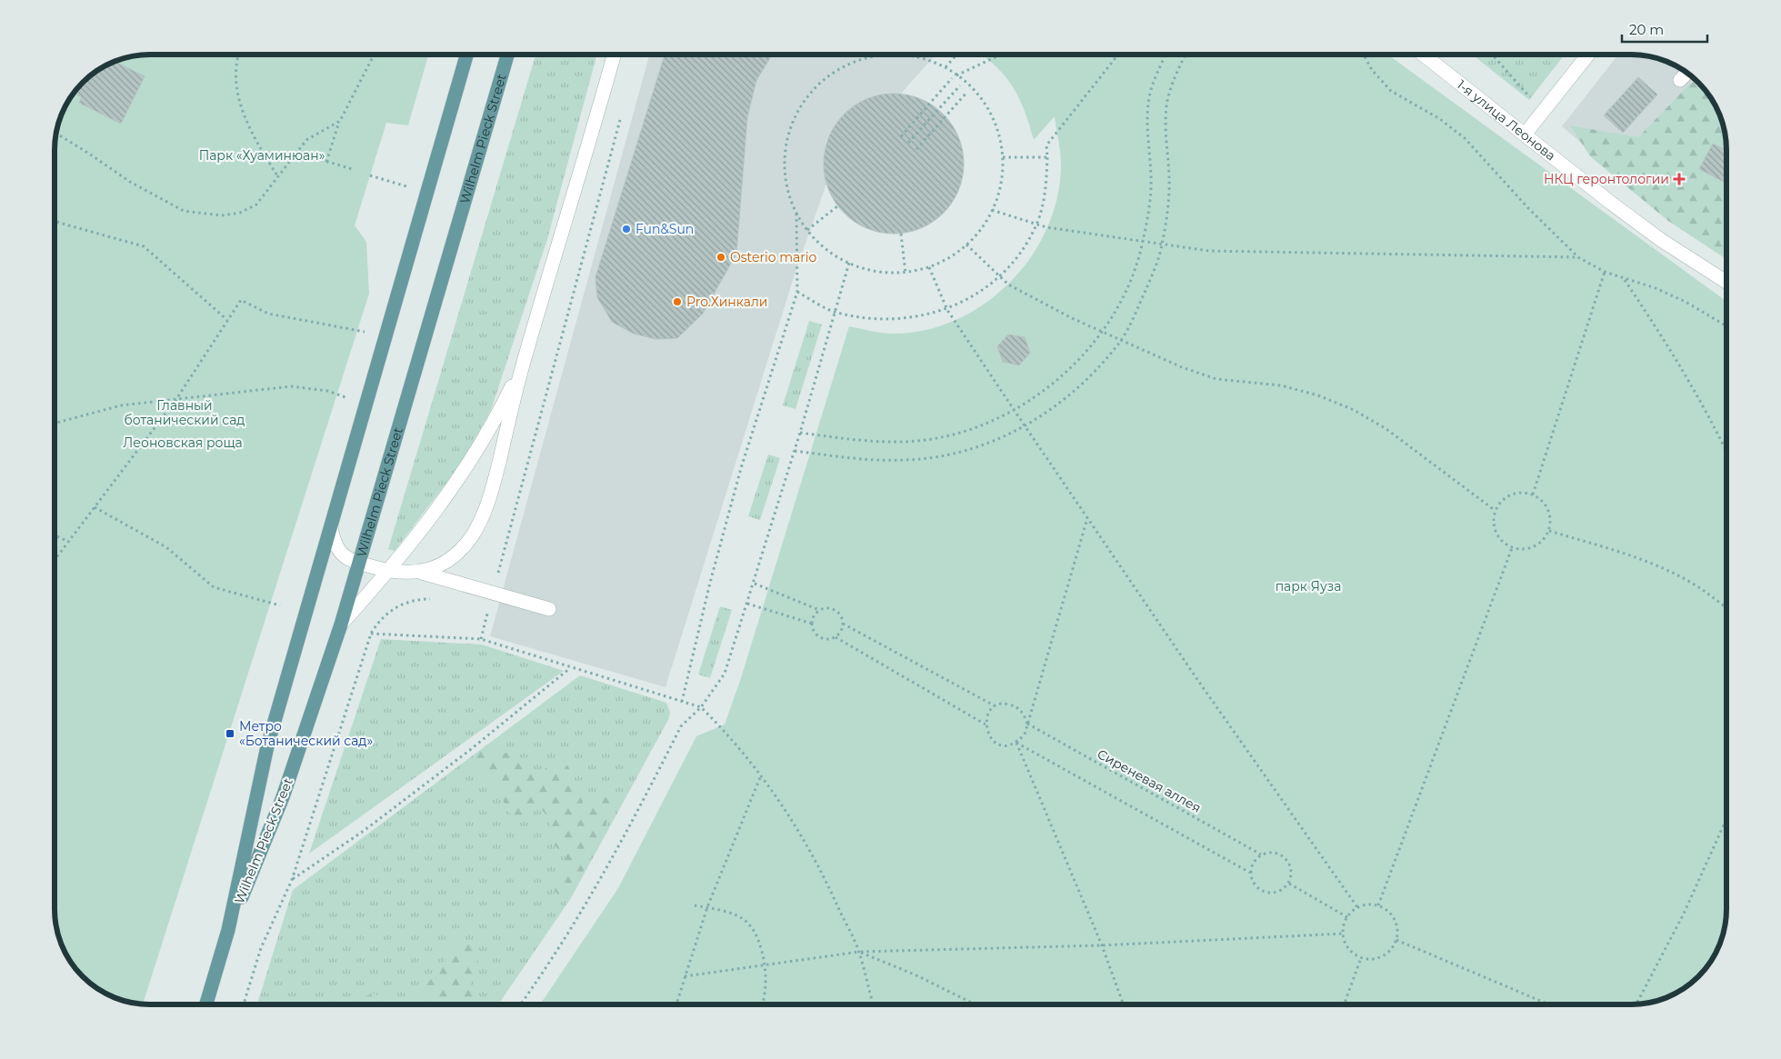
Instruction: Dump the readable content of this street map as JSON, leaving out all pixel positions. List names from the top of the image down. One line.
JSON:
{"streets":{"main road":["Wilhelm Pieck Street"],"street":["1-я улица Леонова"],"path":["Сиреневая аллея"]},"parks":["Парк «Хуаминюан»","Главный ботанический сад","Леоновская роща","парк Яуза"],"places":{"health":["НКЦ геронтологии"],"other":["Fun&Sun","Osterio mario","Pro.Хинкали"],"transit":["Метро «Ботанический сад»"]},"scale_bar":"20 m"}
